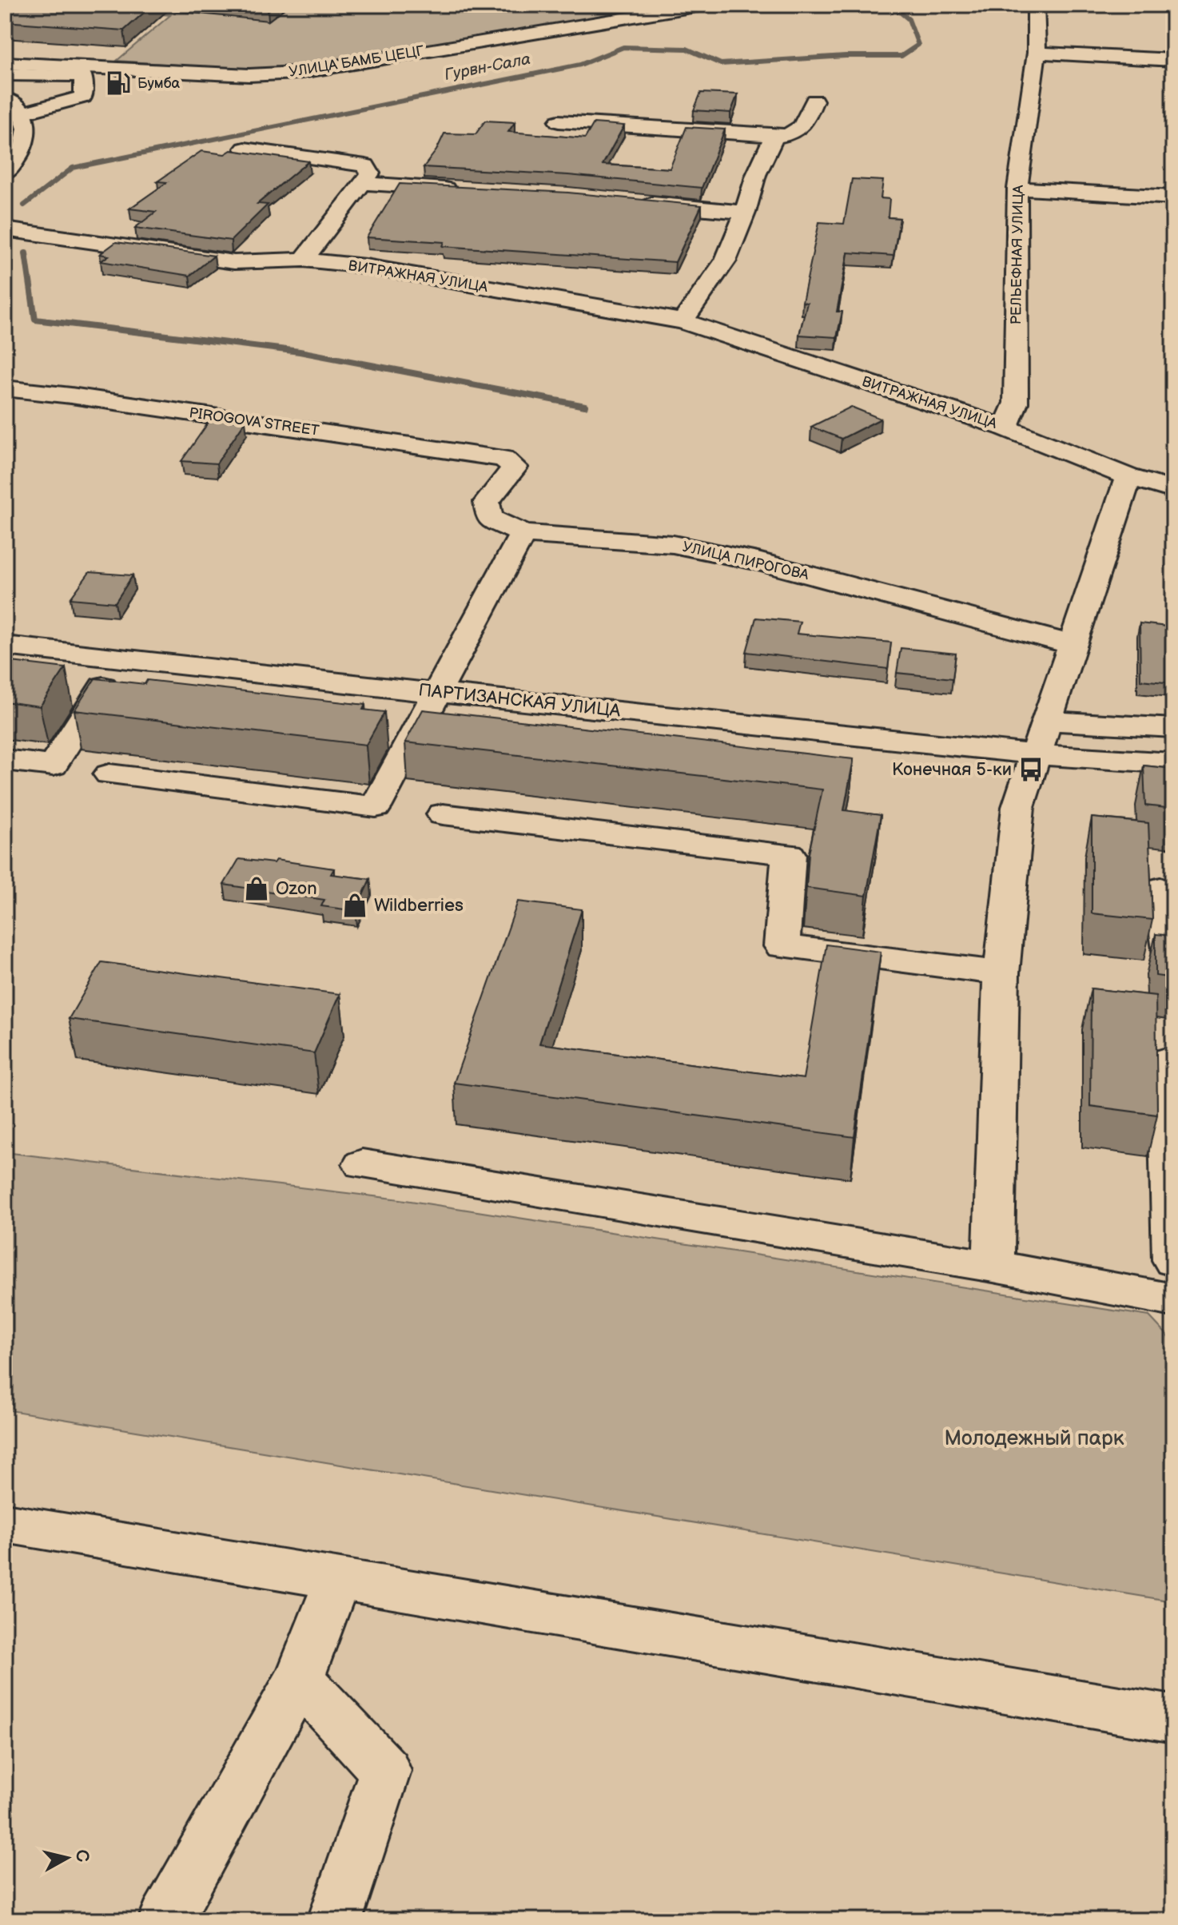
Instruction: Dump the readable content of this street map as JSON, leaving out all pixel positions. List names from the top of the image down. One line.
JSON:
{"streets":{"street":["УЛИЦА БАМБ ЦЕЦГ","РЕЛЬЕФНАЯ УЛИЦА","ВИТРАЖНАЯ УЛИЦА","PIROGOVA STREET","УЛИЦА ПИРОГОВА","ПАРТИЗАНСКАЯ УЛИЦА"]},"crossings":[["РЕЛЬЕФНАЯ УЛИЦА","ВИТРАЖНАЯ УЛИЦА"],["PIROGOVA STREET","УЛИЦА ПИРОГОВА"]],"water":["Гурвн-Сала"],"parks":["Молодежный парк"],"places":{"fuel station":["Бумба"],"bus stop":["Конечная 5-ки"],"shop":["Ozon","Wildberries"]},"north":"right"}
